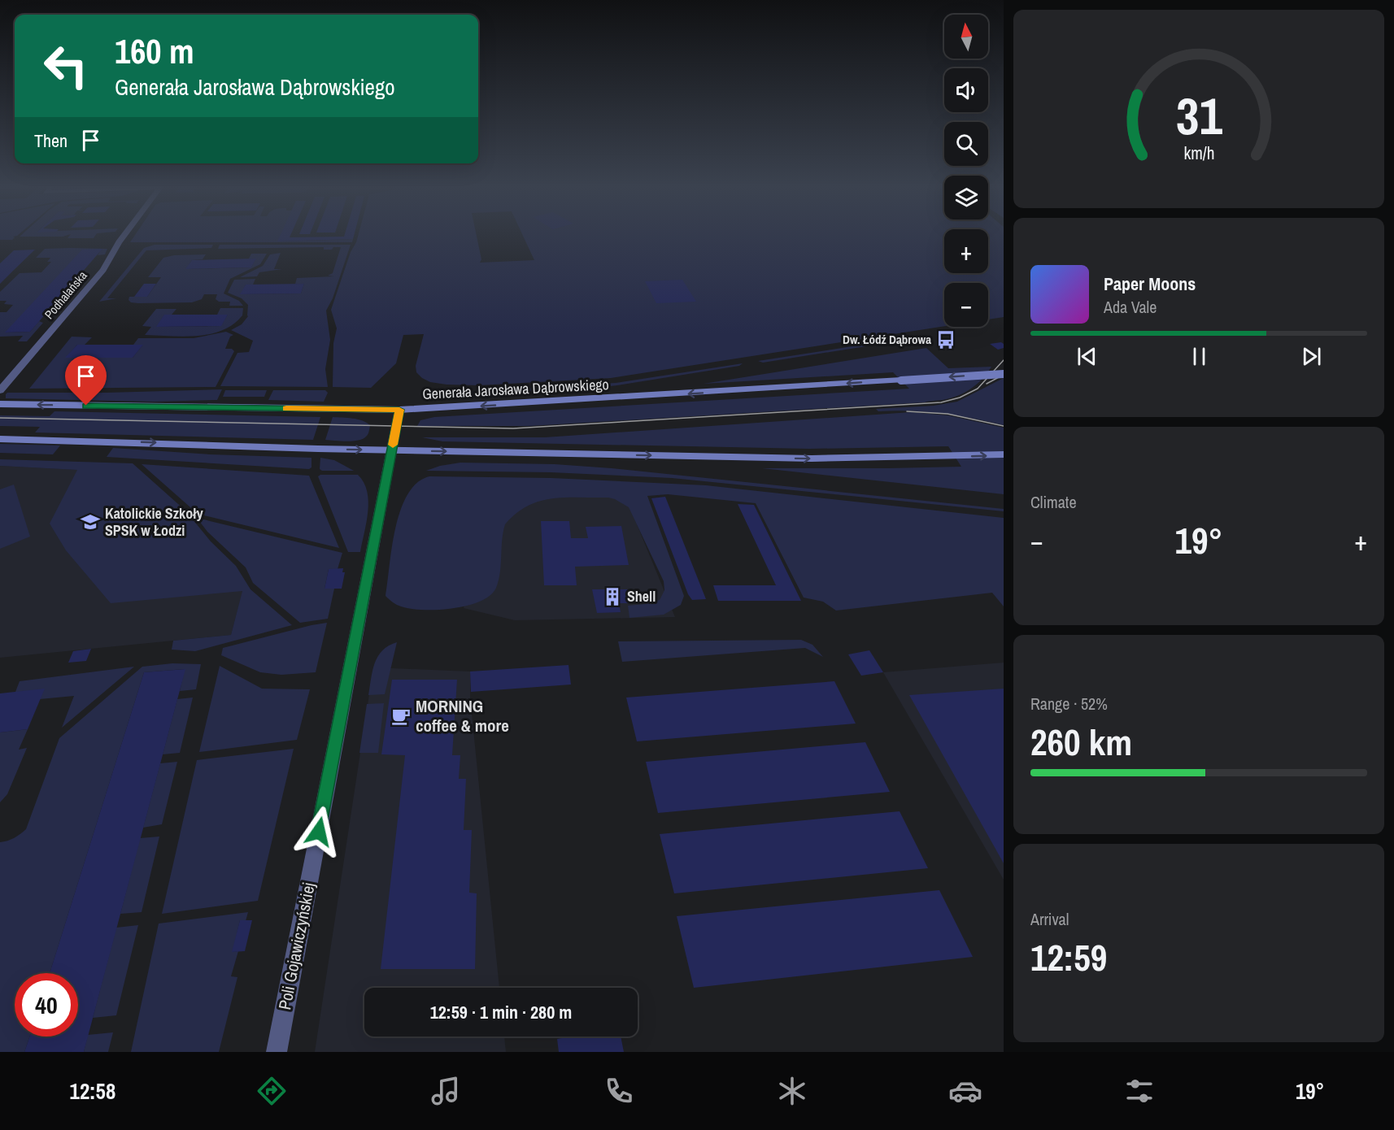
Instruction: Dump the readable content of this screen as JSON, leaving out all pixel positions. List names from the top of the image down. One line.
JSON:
{"streets":{"main road":["Generała Jarosława Dąbrowskiego"],"street":["Podhalańska","Poli Gojawiczyńskiej"]},"crossings":[["Generała Jarosława Dąbrowskiego","Poli Gojawiczyńskiej"]],"places":{"bus stop":["Dw. Łódź Dąbrowa"],"school or university":["Katolickie Szkoły SPSK w Łodzi"],"building":["Shell"],"cafe":["MORNING coffee & more"]},"north":"top","page":{"map_buttons":["+","−"],"turn":["160 m","Generała Jarosława Dąbrowskiego"],"then":"Then","song":["Paper Moons","Ada Vale"],"tile":["Climate",["Range · 52%","260 km"],["Arrival","12:59"]],"heat":["−","19°","+"],"limit":"40","trip":"12:59 · 1 min · 280 m","tabs":["12:58","19°"],"gauge":["31","km/h"]}}
